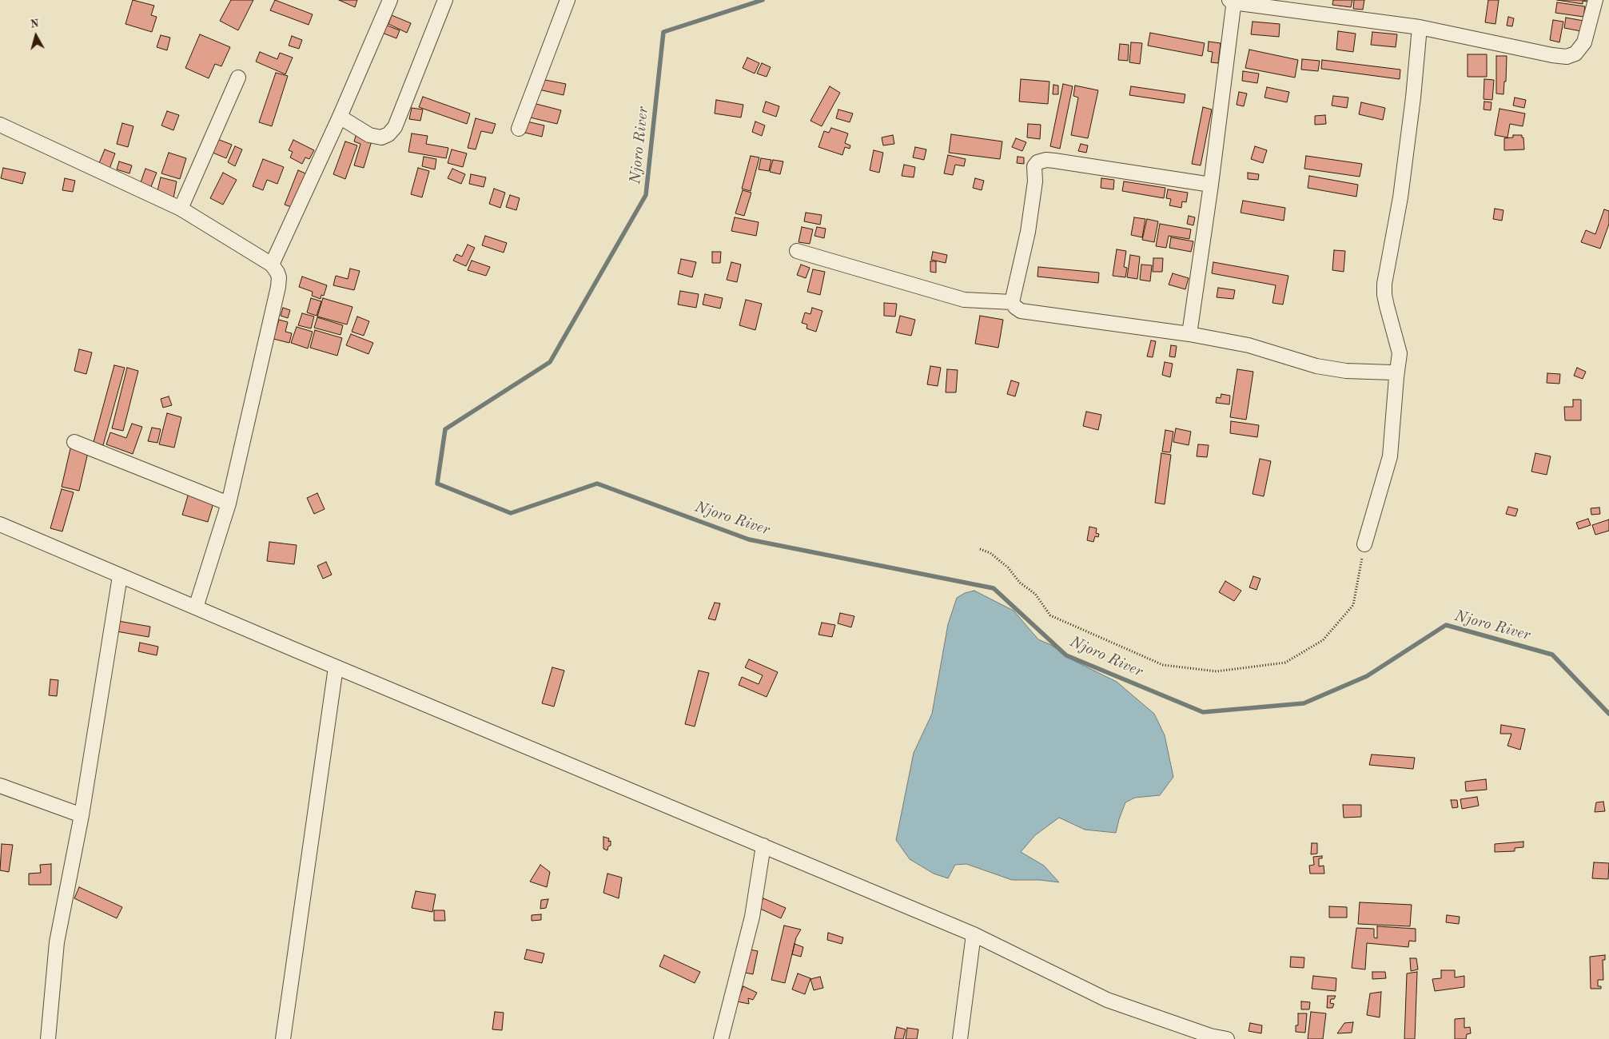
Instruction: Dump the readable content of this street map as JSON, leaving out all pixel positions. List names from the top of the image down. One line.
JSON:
{"water":["Njoro River"],"north":"top"}
